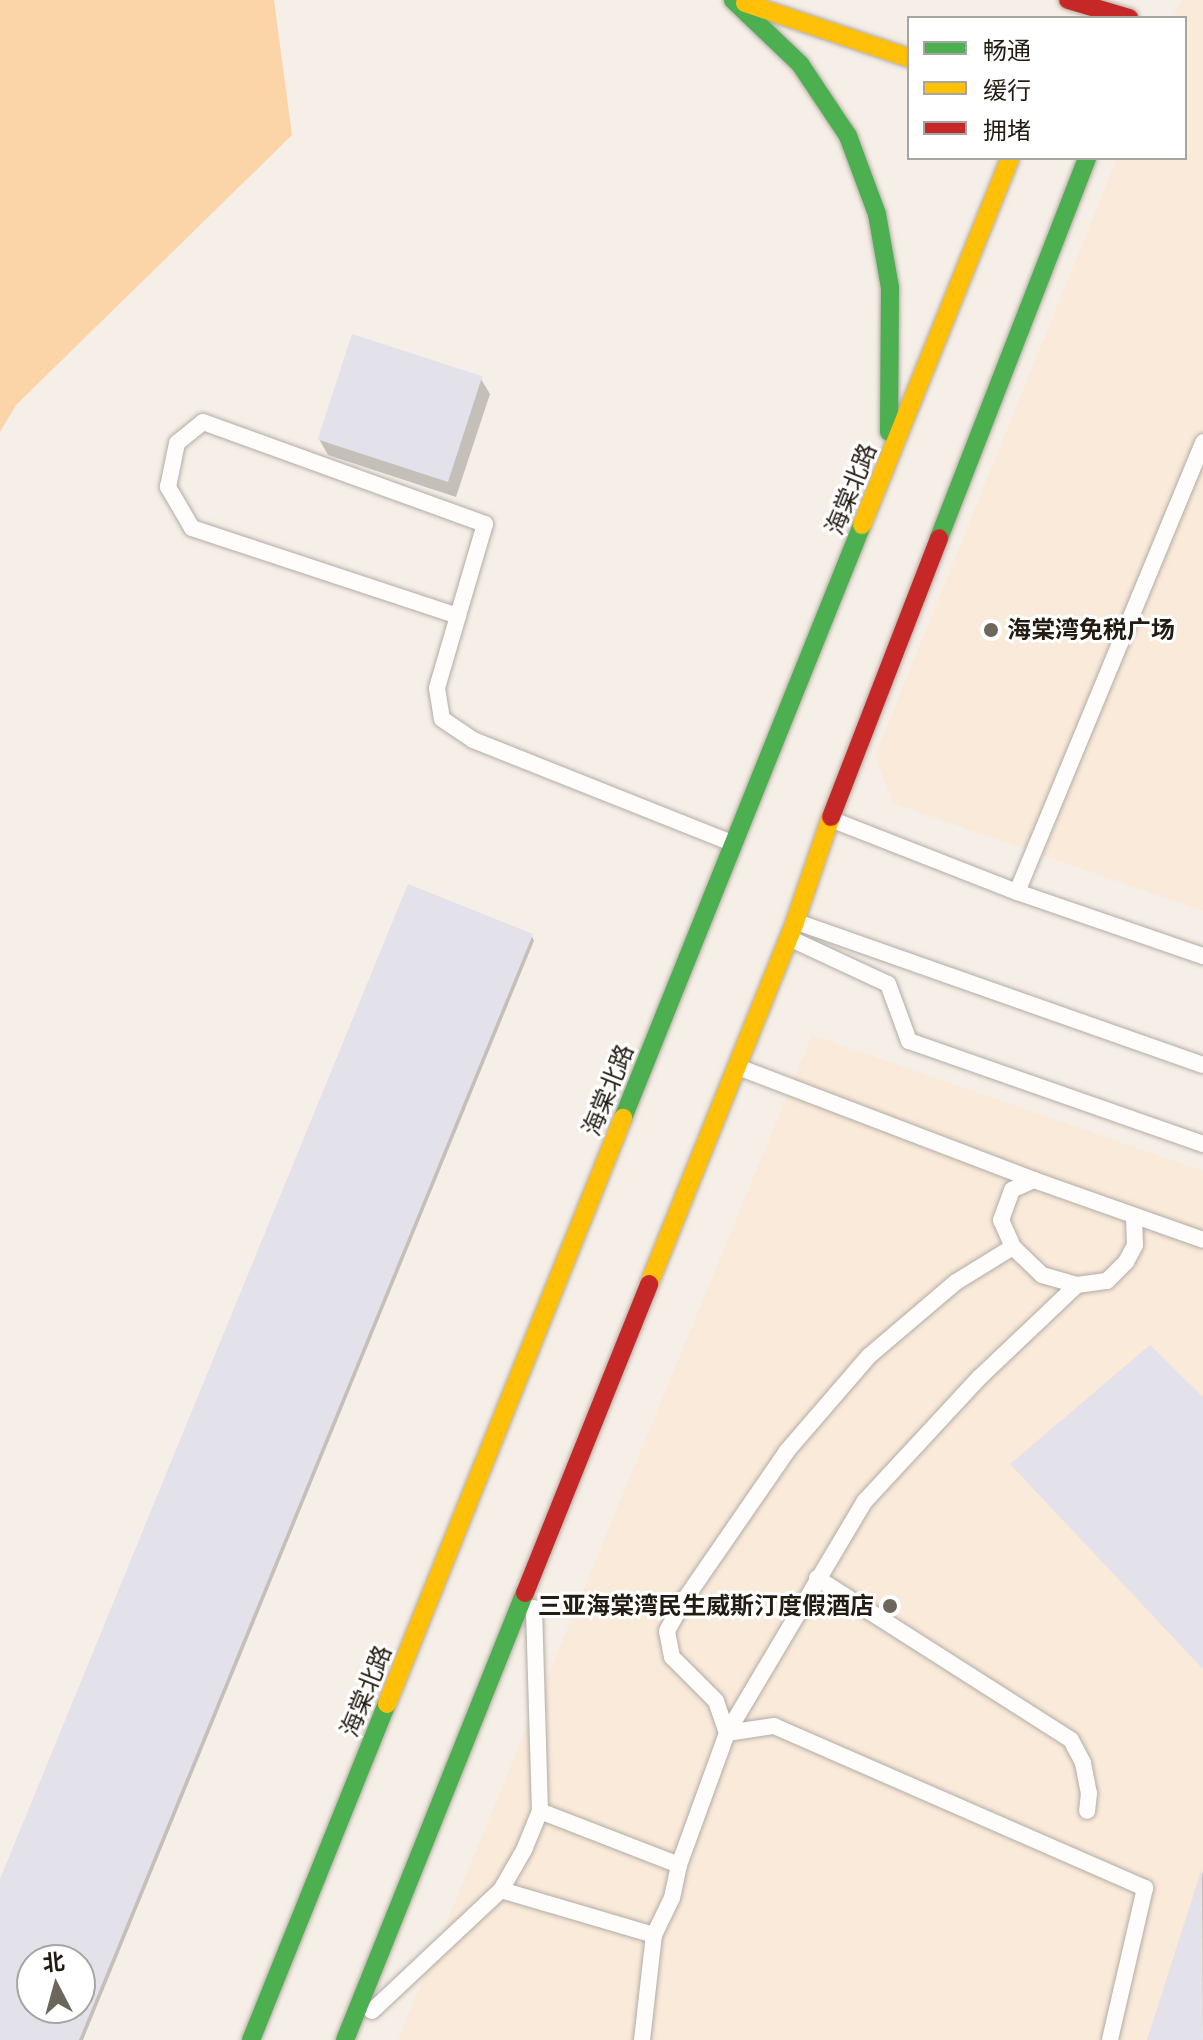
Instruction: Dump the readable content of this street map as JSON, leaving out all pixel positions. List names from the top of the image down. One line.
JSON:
{"streets":{"main road":["海棠北路"]},"places":["海棠湾免税广场","三亚海棠湾民生威斯汀度假酒店"],"legend":["畅通","缓行","拥堵"],"north":"top"}
